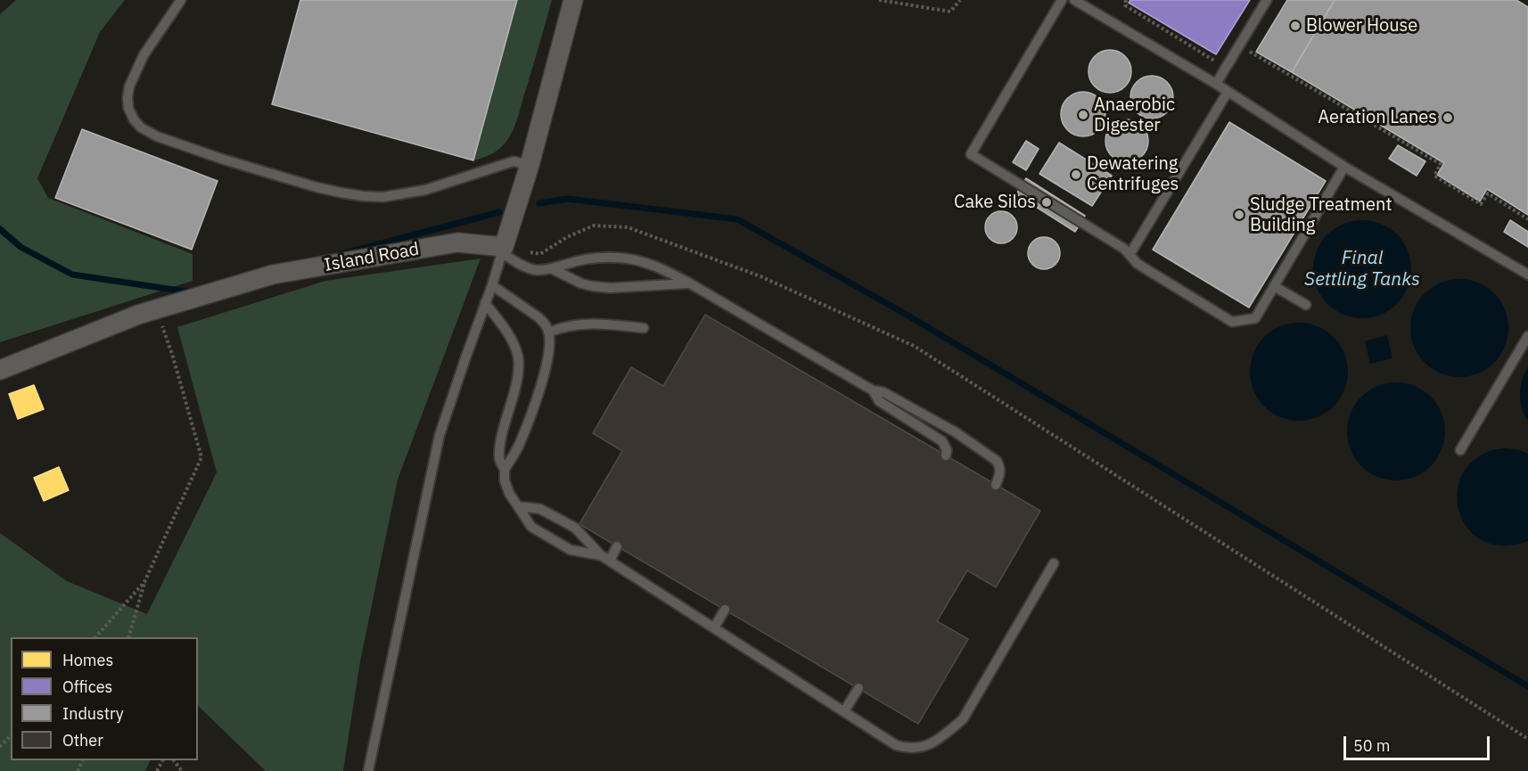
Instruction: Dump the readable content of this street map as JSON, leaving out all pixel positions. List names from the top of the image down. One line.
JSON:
{"streets":{"street":["Island Road"]},"water":["Final Settling Tanks"],"places":["Blower House","Anaerobic Digester","Aeration Lanes","Dewatering Centrifuges","Cake Silos","Sludge Treatment Building"],"legend":["Homes","Offices","Industry","Other"],"scale_bar":"50 m"}
